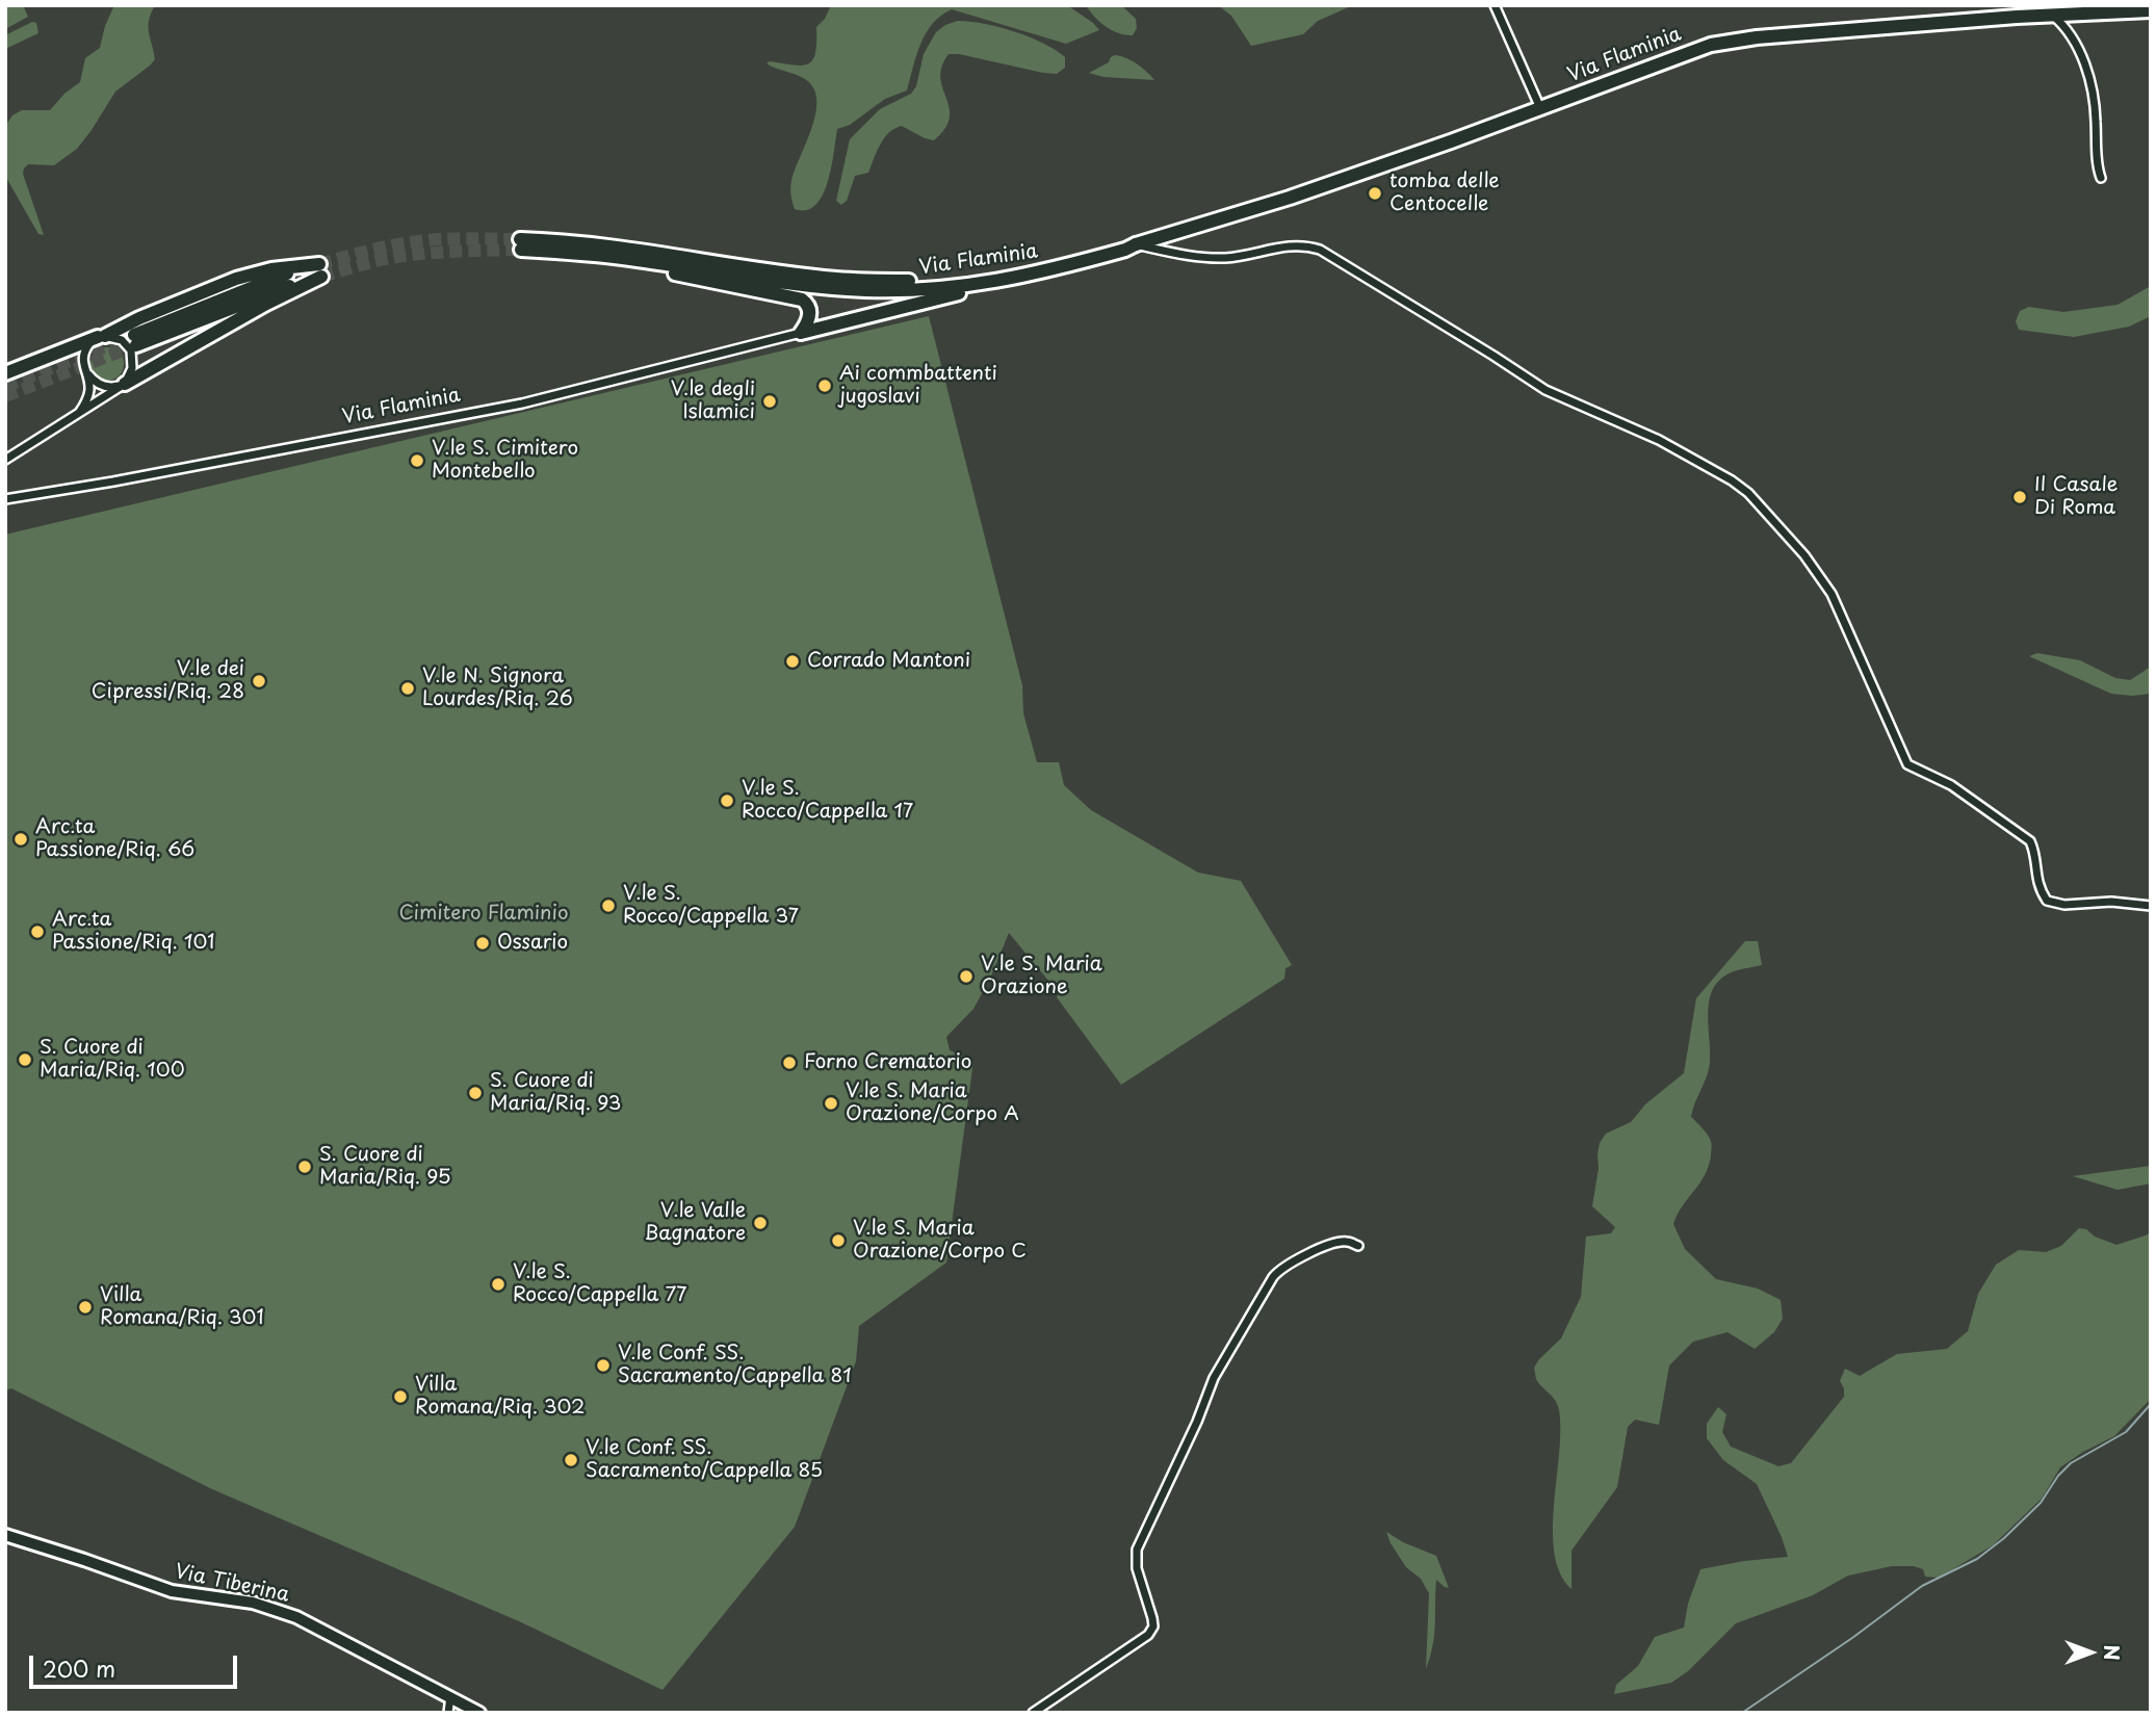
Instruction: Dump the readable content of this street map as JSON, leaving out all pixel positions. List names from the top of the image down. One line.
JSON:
{"streets":{"main road":["Via Flaminia","Via Tiberina"]},"parks":["Cimitero Flaminio"],"places":["tomba delle Centocelle","Ai commbattenti jugoslavi","V.le degli Islamici","V.le S. Cimitero Montebello","Il Casale Di Roma","Corrado Mantoni","V.le dei Cipressi/Riq. 28","V.le N. Signora Lourdes/Riq. 26","V.le S. Rocco/Cappella 17","Arc.ta Passione/Riq. 66","V.le S. Rocco/Cappella 37","Arc.ta Passione/Riq. 101","Ossario","V.le S. Maria Orazione","S. Cuore di Maria/Riq. 100","Forno Crematorio","S. Cuore di Maria/Riq. 93","V.le S. Maria Orazione/Corpo A","S. Cuore di Maria/Riq. 95","V.le Valle Bagnatore","V.le S. Maria Orazione/Corpo C","V.le S. Rocco/Cappella 77","Villa Romana/Riq. 301","V.le Conf. SS. Sacramento/Cappella 81","Villa Romana/Riq. 302","V.le Conf. SS. Sacramento/Cappella 85"],"scale_bar":"200 m","north":"right"}
